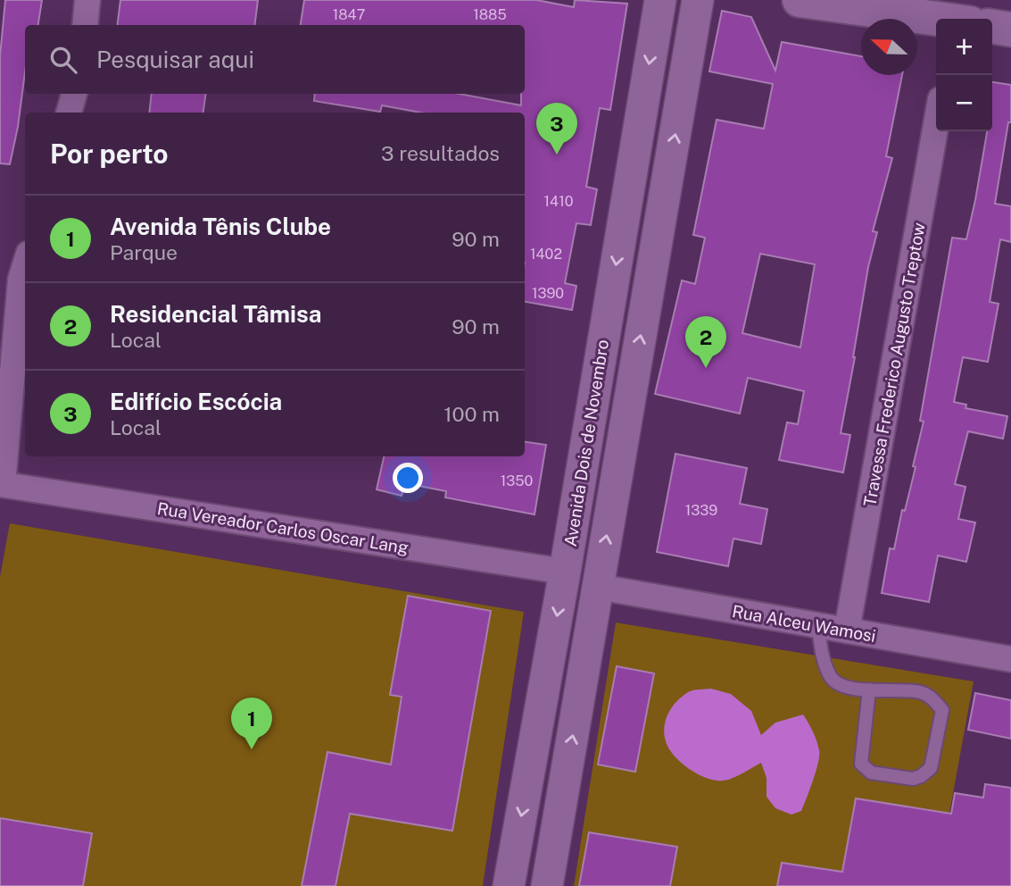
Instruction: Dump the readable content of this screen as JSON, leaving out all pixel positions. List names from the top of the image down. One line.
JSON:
{"streets":{"street":["Travessa Frederico Augusto Treptow","Avenida Dois de Novembro","Rua Vereador Carlos Oscar Lang","Rua Alceu Wamosi"]},"crossings":[["Travessa Frederico Augusto Treptow","Rua Alceu Wamosi"],["Avenida Dois de Novembro","Rua Vereador Carlos Oscar Lang"],["Avenida Dois de Novembro","Rua Alceu Wamosi"]],"house_numbers":["1847","1885","1410","1402","1390","1350","1339"],"north":"left","page":{"map_buttons":["+","−"],"search":"Pesquisar aqui","pins":["3","2","1"],"heading":["Por perto","3 resultados"],"list":[{"mark":"1","name":"Avenida Tênis Clube","note":"Parque","value":"90 m"},{"mark":"2","name":"Residencial Tâmisa","note":"Local","value":"90 m"},{"mark":"3","name":"Edifício Escócia","note":"Local","value":"100 m"}]}}
